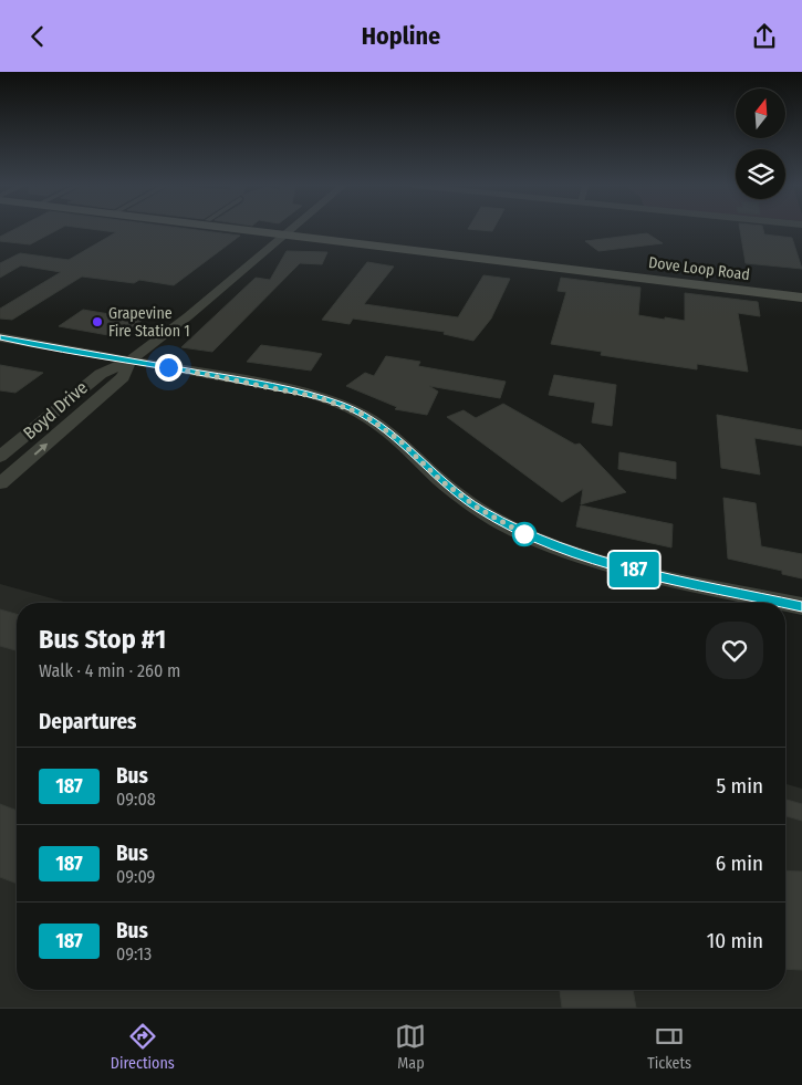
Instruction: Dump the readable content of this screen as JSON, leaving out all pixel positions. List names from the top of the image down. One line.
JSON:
{"streets":{"main road":["Dove Loop Road"],"street":["Boyd Drive"]},"crossings":[["Dove Loop Road","Boyd Drive"]],"places":["Grapevine Fire Station 1"],"lines":["bus line 187"],"north":"top","page":{"header":"Hopline","on_map":"187","heading":[["Bus Stop #1","Walk · 4 min · 260 m"],"Departures"],"list":[{"mark":"187","name":"Bus","note":"09:08","value":"5 min"},{"mark":"187","name":"Bus","note":"09:09","value":"6 min"},{"mark":"187","name":"Bus","note":"09:13","value":"10 min"}],"tabs":["Directions","Map","Tickets"]}}
